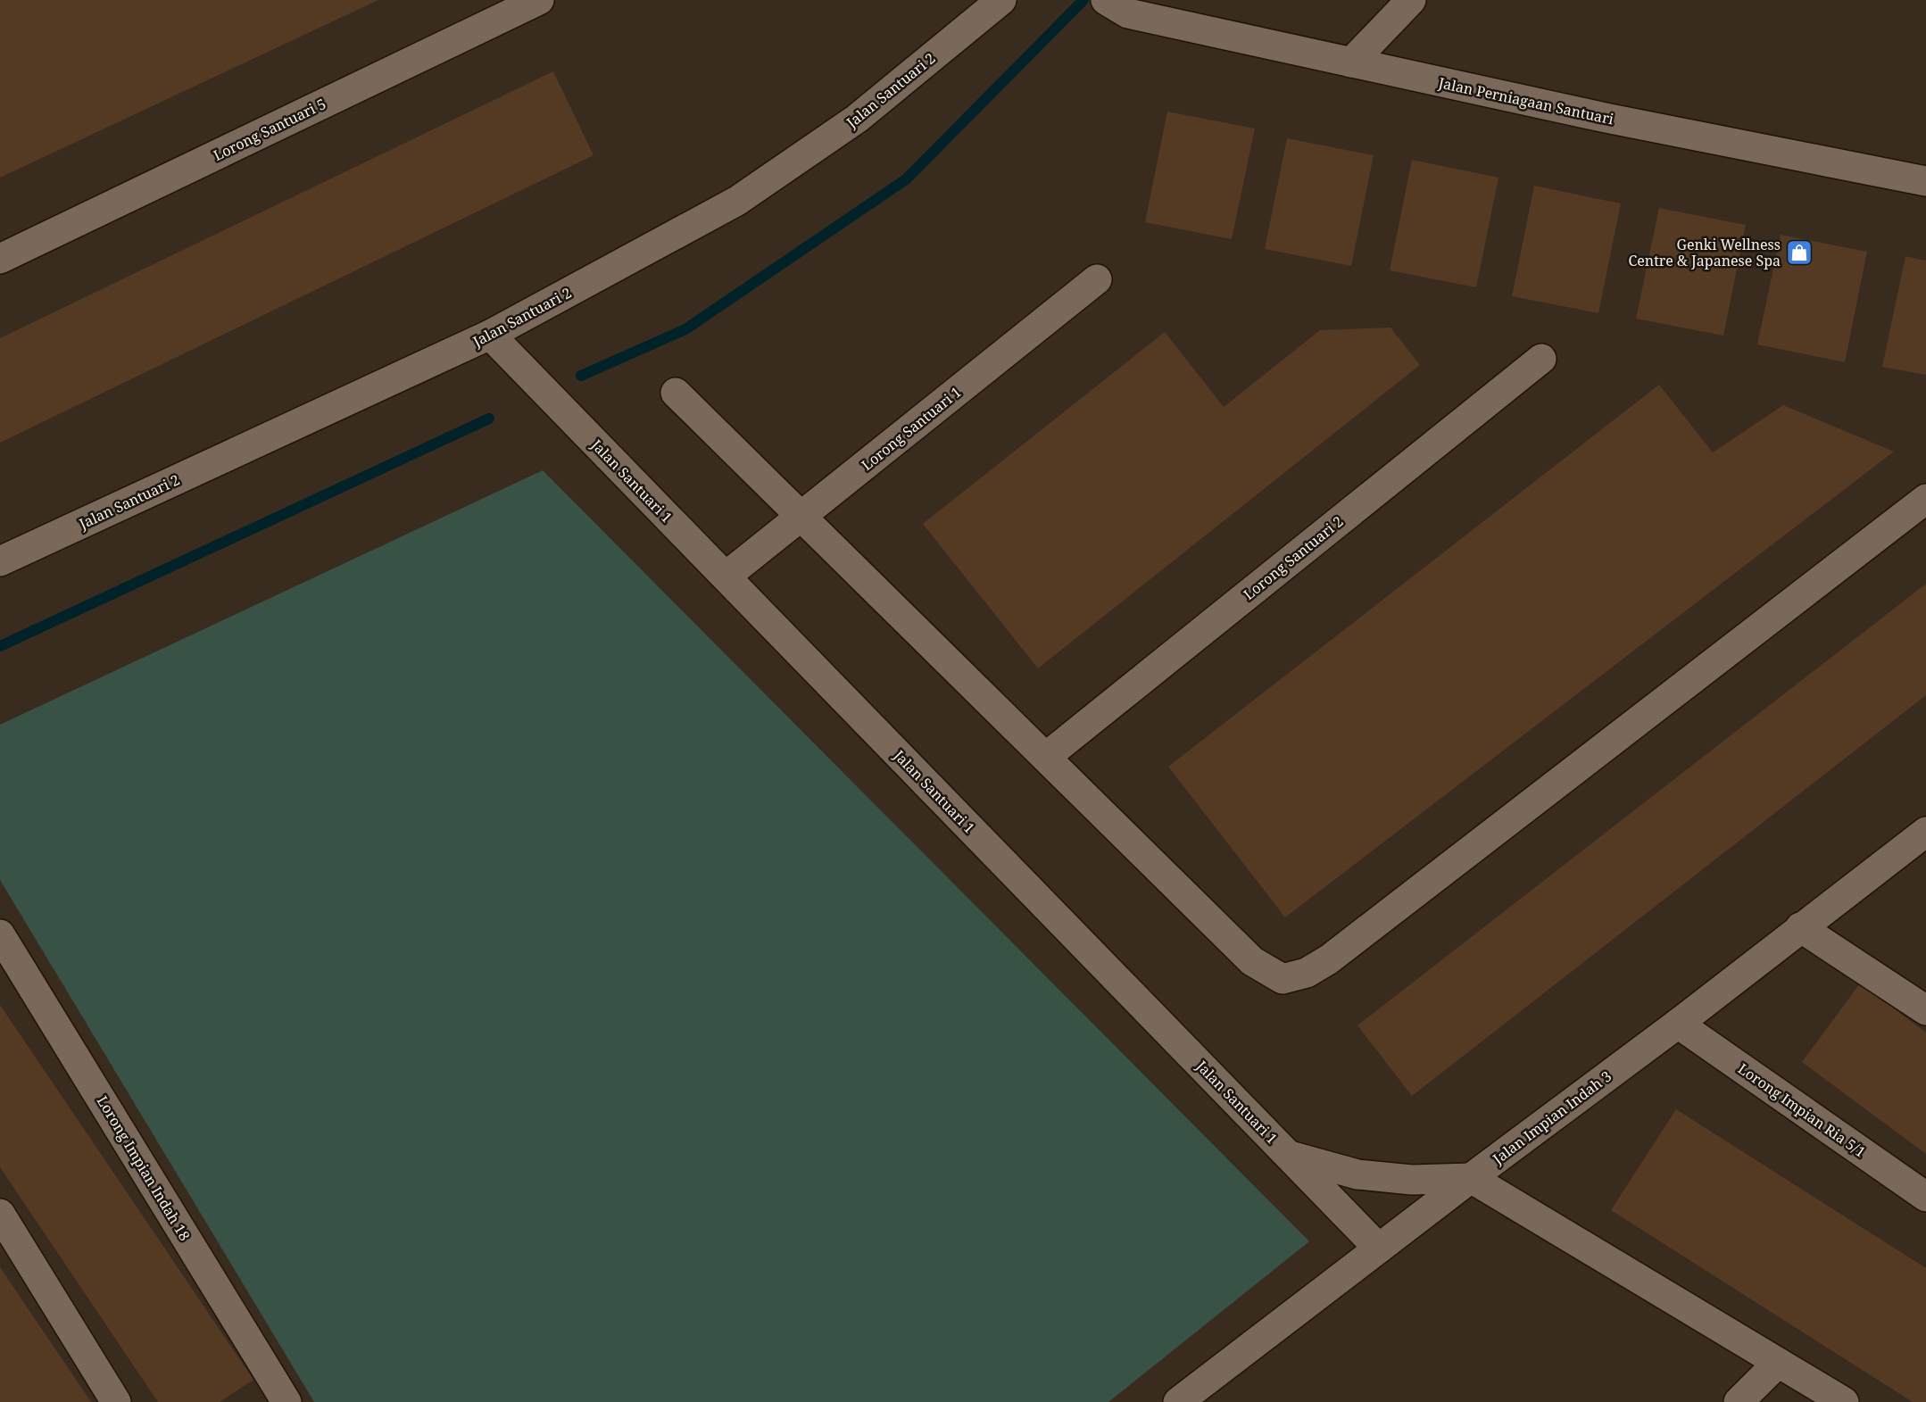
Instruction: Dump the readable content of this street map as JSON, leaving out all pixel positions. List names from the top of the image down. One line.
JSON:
{"streets":{"street":["Jalan Santuari 2","Jalan Perniagaan Santuari","Lorong Santuari 5","Lorong Santuari 1","Jalan Santuari 1","Lorong Santuari 2","Lorong Impian Ria 5/1","Jalan Impian Indah 3","Lorong Impian Indah 18"]},"crossings":[["Jalan Santuari 2","Jalan Santuari 1"],["Lorong Santuari 1","Jalan Santuari 1"],["Jalan Santuari 1","Jalan Impian Indah 3"],["Lorong Impian Ria 5/1","Jalan Impian Indah 3"]],"places":{"shop":["Genki Wellness Centre & Japanese Spa"]}}
